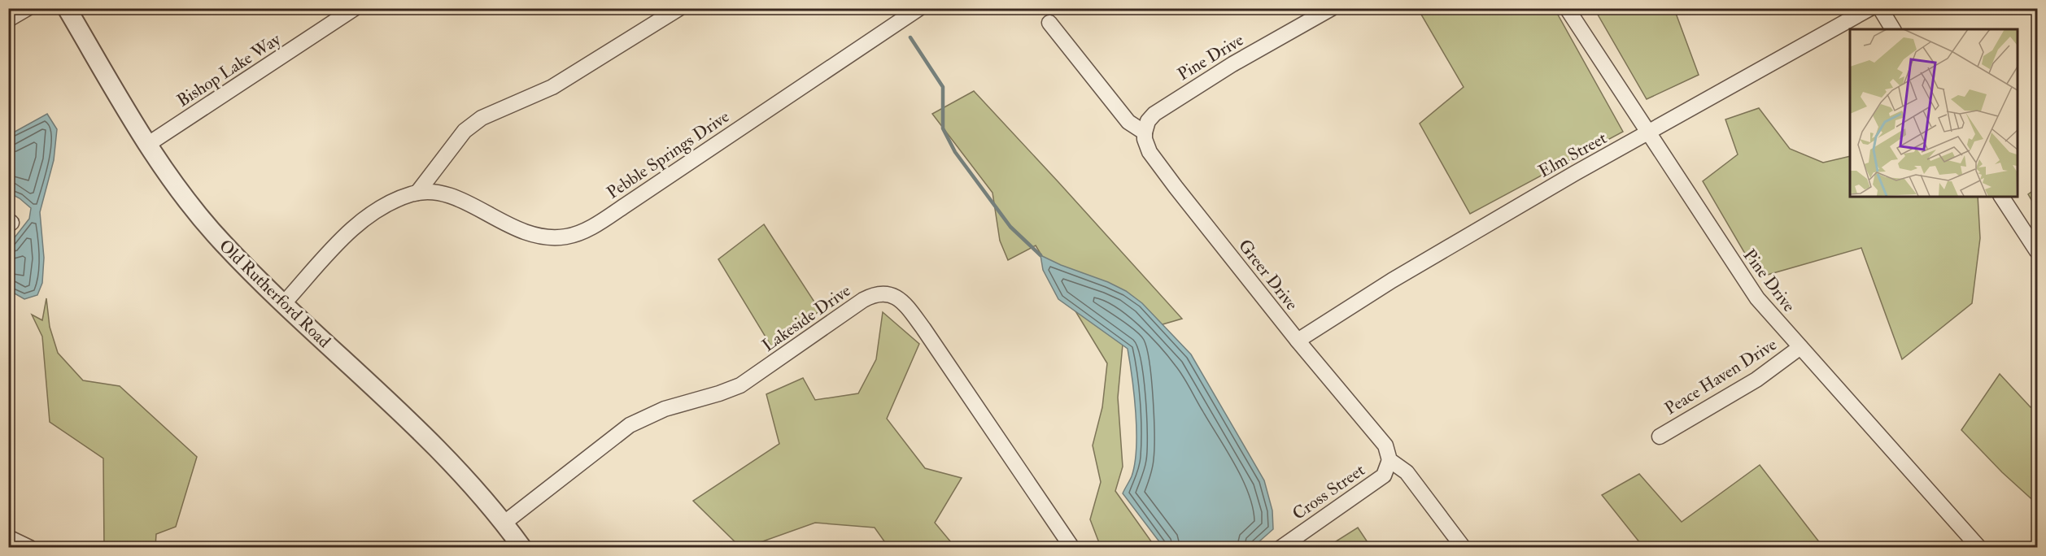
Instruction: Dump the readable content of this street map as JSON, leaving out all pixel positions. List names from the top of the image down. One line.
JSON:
{"streets":{"street":["Pine Drive","Bishop Lake Way","Pebble Springs Drive","Elm Street","Greer Drive","Old Rutherford Road","Lakeside Drive","Peace Haven Drive","Cross Street"]},"crossings":[["Pine Drive","Elm Street"],["Pine Drive","Greer Drive"],["Pine Drive","Peace Haven Drive"],["Bishop Lake Way","Old Rutherford Road"],["Pebble Springs Drive","Old Rutherford Road"],["Elm Street","Greer Drive"],["Greer Drive","Cross Street"],["Old Rutherford Road","Lakeside Drive"]]}
